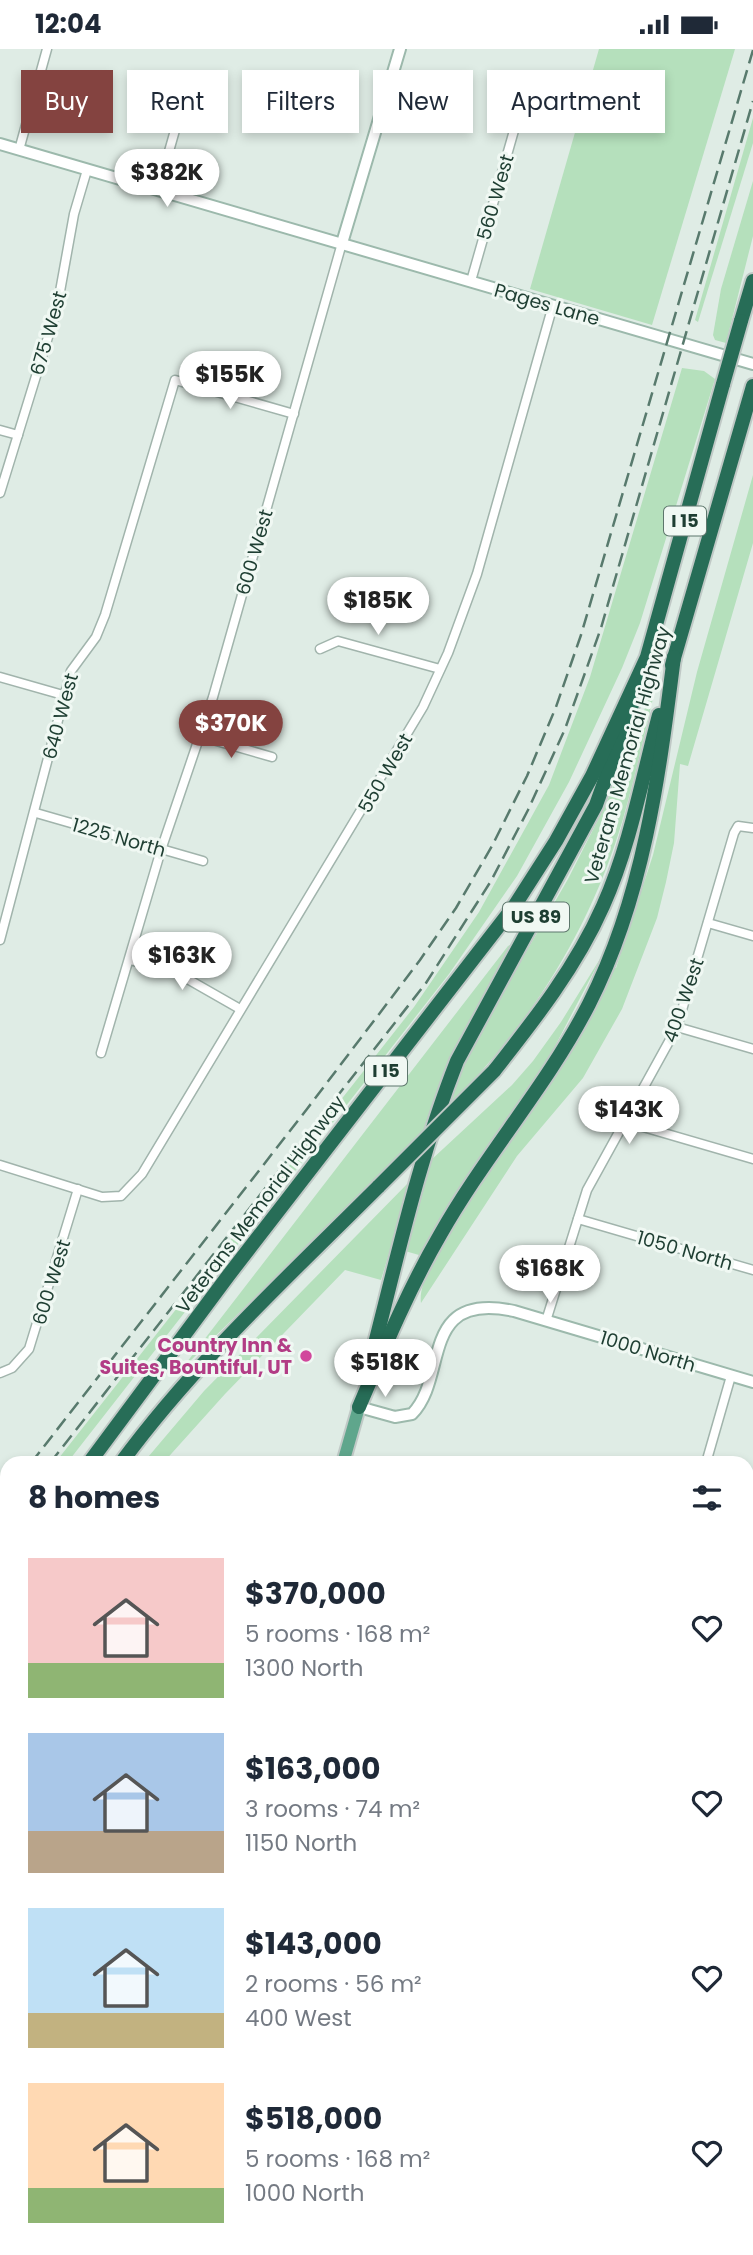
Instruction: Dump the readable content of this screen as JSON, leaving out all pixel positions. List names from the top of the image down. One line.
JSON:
{"streets":{"highway":["I 15","Veterans Memorial Highway","US 89"],"street":["560 West","Pages Lane","675 West","600 West","640 West","550 West","1225 North","400 West","1050 North","1000 North"]},"crossings":[["560 West","Pages Lane"],["Pages Lane","675 West"],["Pages Lane","600 West"],["Pages Lane","550 West"],["600 West","640 West"],["600 West","550 West"],["600 West","1225 North"],["640 West","1225 North"],["Veterans Memorial Highway","US 89"],["US 89","1000 North"],["400 West","1050 North"],["400 West","1000 North"]],"places":["Country Inn & Suites, Bountiful, UT"],"page":{"status":"12:04","chip":["Buy","Rent","Filters","New","Apartment"],"price":["$382K","$155K","$185K","$370K","$163K","$143K","$168K","$518K"],"heading":"8 homes","list":[{"name":"$370,000","note":"5 rooms · 168 m² · 1300 North"},{"name":"$163,000","note":"3 rooms · 74 m² · 1150 North"},{"name":"$143,000","note":"2 rooms · 56 m² · 400 West"},{"name":"$518,000","note":"5 rooms · 168 m² · 1000 North"}]}}
